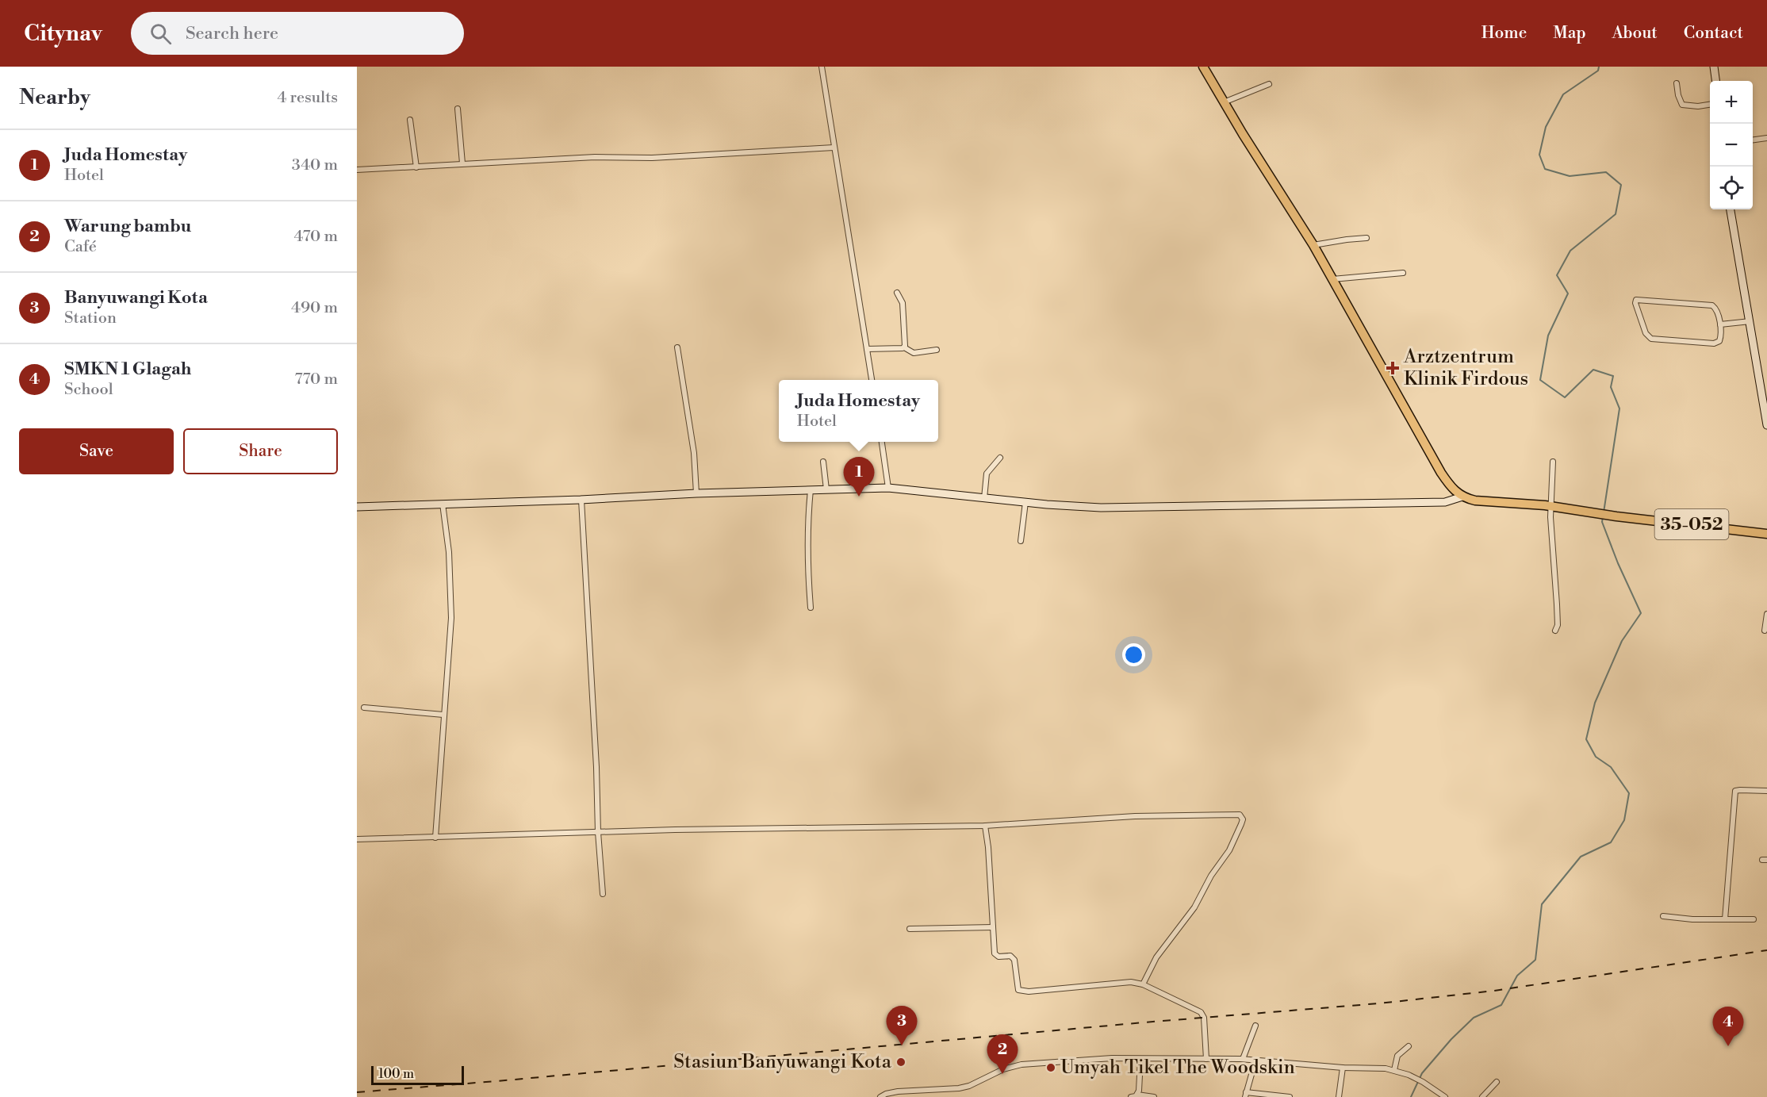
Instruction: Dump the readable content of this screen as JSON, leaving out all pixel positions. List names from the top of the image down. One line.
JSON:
{"streets":{"main road":["35-052"]},"places":{"health":["Arztzentrum Klinik Firdous"],"other":["Stasiun Banyuwangi Kota","Umyah Tikel The Woodskin"]},"scale_bar":"100 m","page":{"header":"Citynav","search":"Search here","nav":["Home","Map","About","Contact"],"heading":["Nearby","4 results"],"map_buttons":["+","−"],"list":[{"mark":"1","name":"Juda Homestay","note":"Hotel","value":"340 m"},{"mark":"2","name":"Warung bambu","note":"Café","value":"470 m"},{"mark":"3","name":"Banyuwangi Kota","note":"Station","value":"490 m"},{"mark":"4","name":"SMKN 1 Glagah","note":"School","value":"770 m"}],"popup":["Juda Homestay","Hotel"],"buttons":["Save","Share"],"pins":["1","3","4","2"],"scale":"100 m"}}
